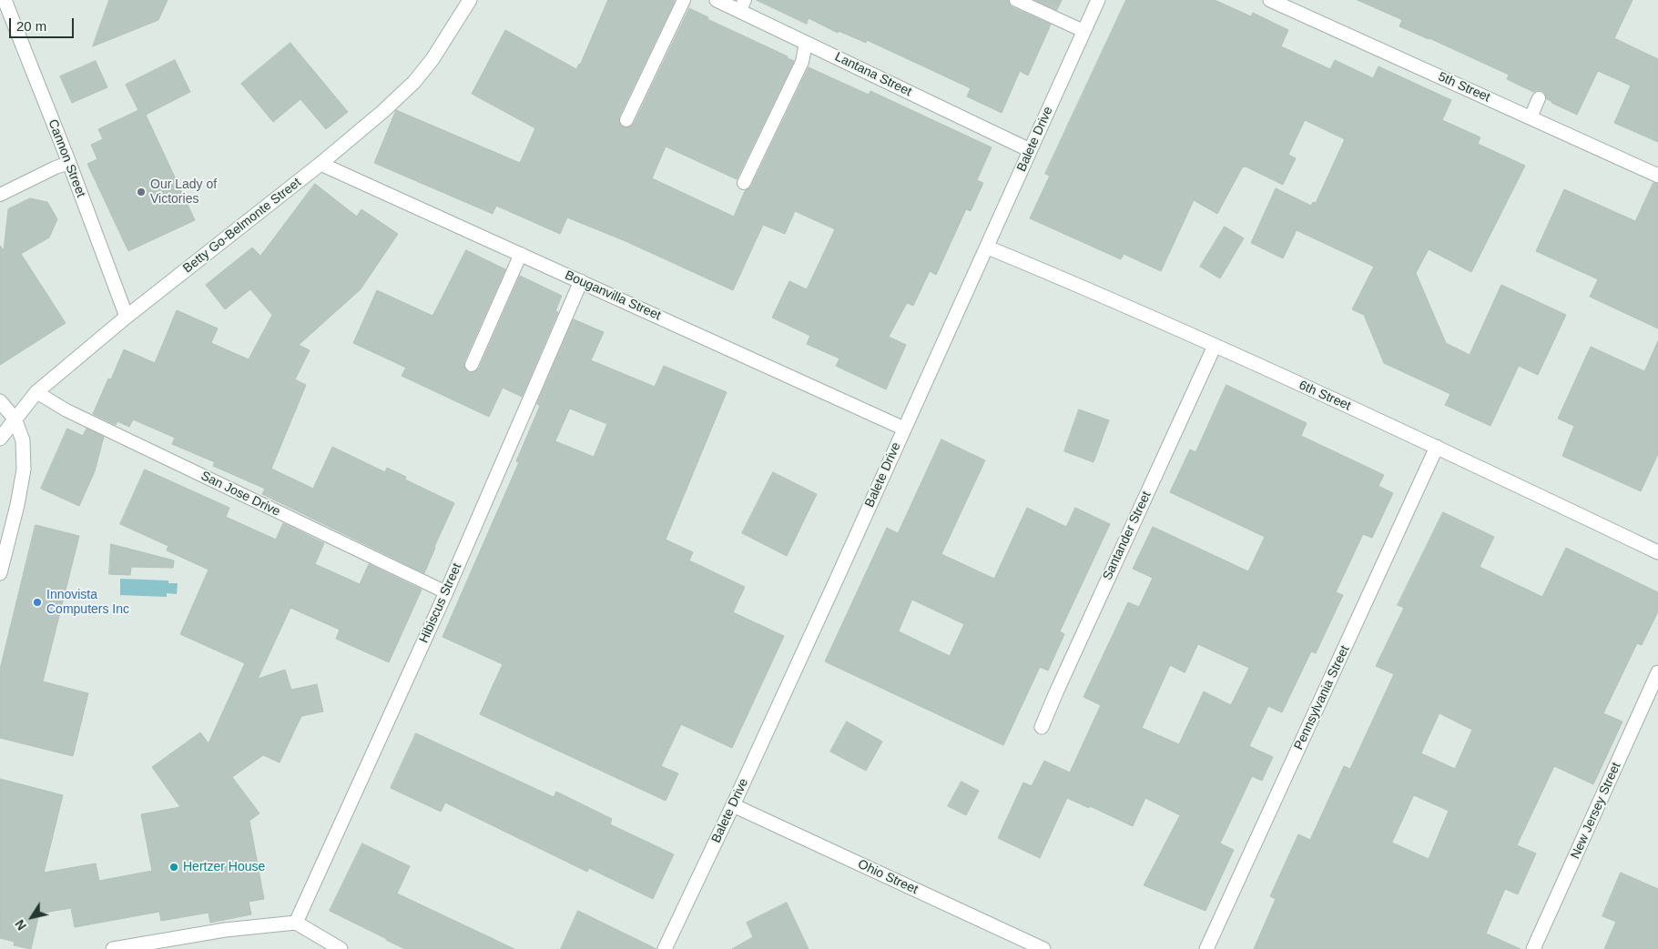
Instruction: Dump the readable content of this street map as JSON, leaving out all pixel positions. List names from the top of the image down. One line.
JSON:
{"streets":{"street":["Lantana Street","5th Street","Balete Drive","Cannon Street","Betty Go-Belmonte Street","Bouganvilla Street","6th Street","Santander Street","Hibiscus Street","Pennsylvania Street","New Jersey Street","Ohio Street"],"lane":["San Jose Drive"]},"crossings":[["Lantana Street","Balete Drive"],["Balete Drive","Bouganvilla Street"],["Balete Drive","6th Street"],["Balete Drive","Ohio Street"],["Cannon Street","Betty Go-Belmonte Street"],["Betty Go-Belmonte Street","Bouganvilla Street"],["Betty Go-Belmonte Street","San Jose Drive"],["Bouganvilla Street","Hibiscus Street"],["6th Street","Santander Street"],["6th Street","Pennsylvania Street"],["San Jose Drive","Hibiscus Street"]],"places":["Our Lady of Victories","Innovista Computers Inc","Hertzer House"],"scale_bar":"20 m","north":"bottom left"}
